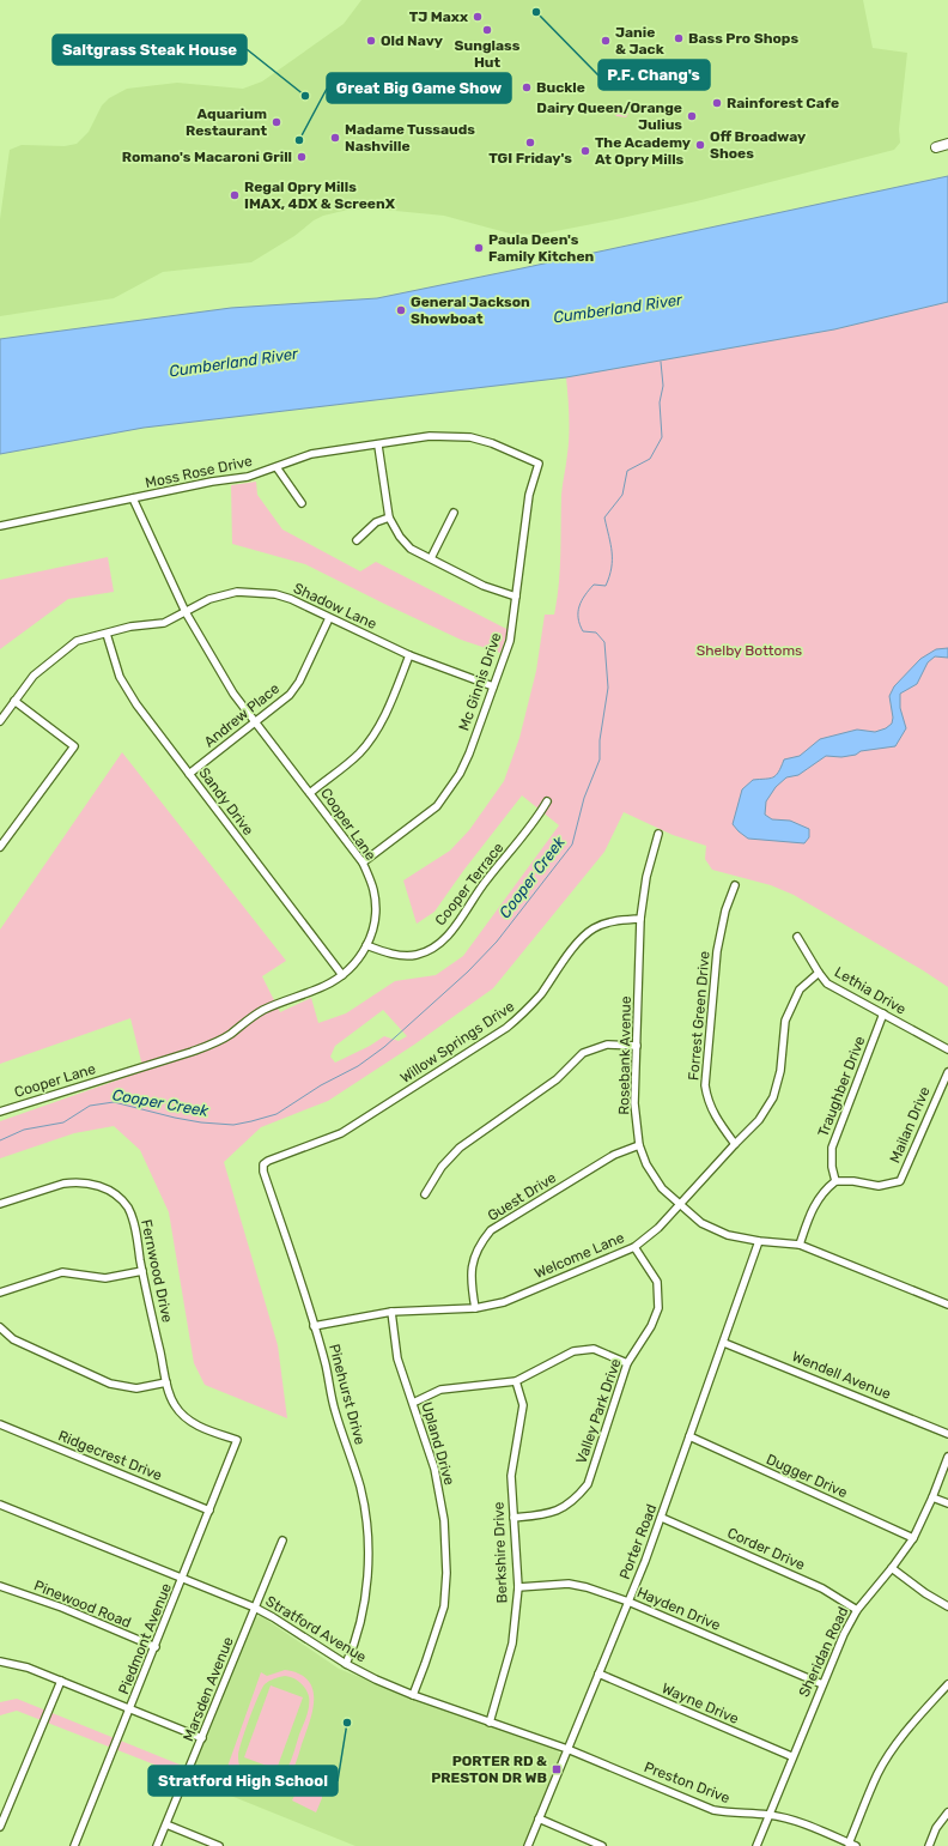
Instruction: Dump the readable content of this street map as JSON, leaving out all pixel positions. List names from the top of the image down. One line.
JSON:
{"streets":{"street":["Moss Rose Drive","Shadow Lane","Mc Ginnis Drive","Andrew Place","Sandy Drive","Cooper Lane","Cooper Terrace","Lethia Drive","Forrest Green Drive","Willow Springs Drive","Rosebank Avenue","Traughber Drive","Mailan Drive","Guest Drive","Welcome Lane","Fernwood Drive","Wendell Avenue","Pinehurst Drive","Valley Park Drive","Upland Drive","Ridgecrest Drive","Dugger Drive","Porter Road","Corder Drive","Berkshire Drive","Pinewood Road","Hayden Drive","Stratford Avenue","Piedmont Avenue","Sheridan Road","Marsden Avenue","Wayne Drive","Preston Drive"]},"crossings":[["Moss Rose Drive","Mc Ginnis Drive"],["Moss Rose Drive","Cooper Lane"],["Shadow Lane","Mc Ginnis Drive"],["Shadow Lane","Andrew Place"],["Shadow Lane","Sandy Drive"],["Shadow Lane","Cooper Lane"],["Mc Ginnis Drive","Cooper Lane"],["Andrew Place","Sandy Drive"],["Andrew Place","Cooper Lane"],["Sandy Drive","Cooper Lane"],["Cooper Lane","Cooper Terrace"],["Lethia Drive","Traughber Drive"],["Lethia Drive","Welcome Lane"],["Forrest Green Drive","Welcome Lane"],["Willow Springs Drive","Rosebank Avenue"],["Willow Springs Drive","Pinehurst Drive"],["Rosebank Avenue","Guest Drive"],["Rosebank Avenue","Welcome Lane"],["Rosebank Avenue","Porter Road"],["Traughber Drive","Mailan Drive"],["Guest Drive","Welcome Lane"],["Welcome Lane","Pinehurst Drive"],["Welcome Lane","Valley Park Drive"],["Welcome Lane","Upland Drive"],["Fernwood Drive","Piedmont Avenue"],["Wendell Avenue","Porter Road"],["Pinehurst Drive","Stratford Avenue"],["Valley Park Drive","Berkshire Drive"],["Upland Drive","Stratford Avenue"],["Ridgecrest Drive","Piedmont Avenue"],["Dugger Drive","Porter Road"],["Dugger Drive","Sheridan Road"],["Porter Road","Corder Drive"],["Porter Road","Hayden Drive"],["Porter Road","Stratford Avenue"],["Porter Road","Wayne Drive"],["Porter Road","Preston Drive"],["Corder Drive","Sheridan Road"],["Berkshire Drive","Hayden Drive"],["Berkshire Drive","Stratford Avenue"],["Pinewood Road","Piedmont Avenue"],["Hayden Drive","Sheridan Road"],["Stratford Avenue","Piedmont Avenue"],["Stratford Avenue","Marsden Avenue"],["Stratford Avenue","Preston Drive"],["Sheridan Road","Wayne Drive"],["Sheridan Road","Preston Drive"]],"water":["Cumberland River","Cooper Creek"],"parks":["Shelby Bottoms"],"places":{"other":["P.F. Chang's","TJ Maxx","Sunglass Hut","Bass Pro Shops","Old Navy","Janie & Jack","Buckle","Saltgrass Steak House","Rainforest Cafe","Dairy Queen/Orange Julius","Aquarium Restaurant","Madame Tussauds Nashville","Great Big Game Show","TGI Friday's","Off Broadway Shoes","The Academy At Opry Mills","Romano's Macaroni Grill","Regal Opry Mills IMAX, 4DX & ScreenX","Paula Deen's Family Kitchen","General Jackson Showboat","Stratford High School"],"transit":["PORTER RD & PRESTON DR WB"]}}
